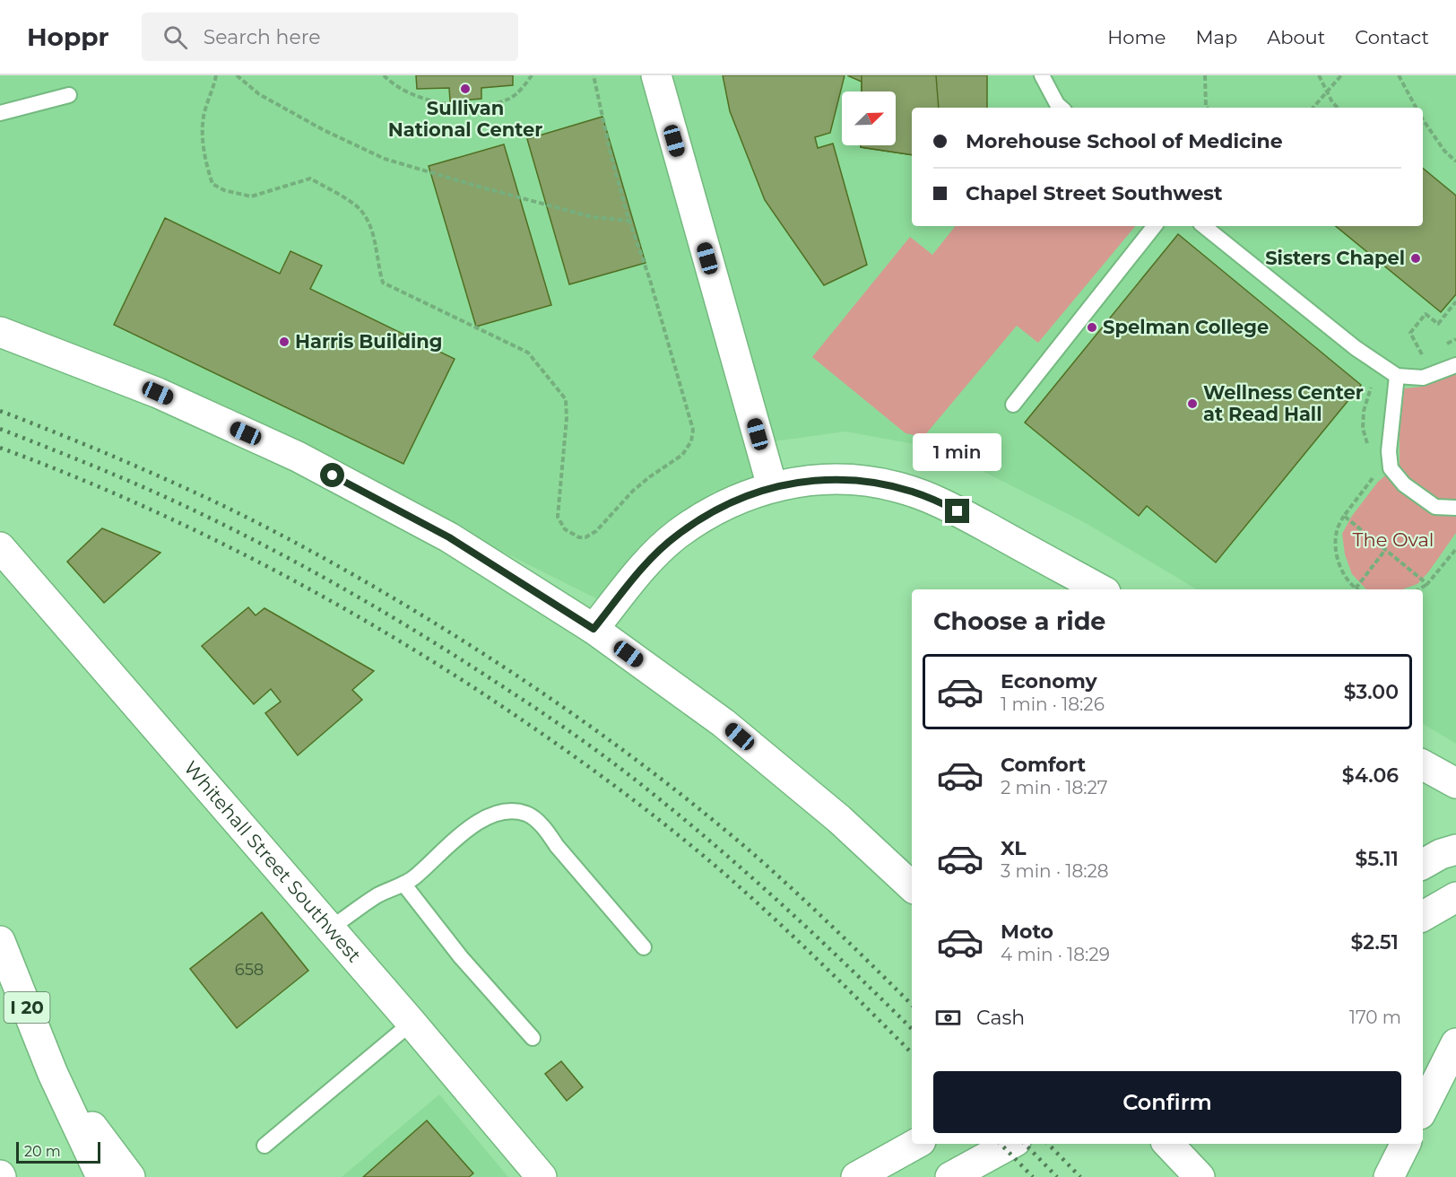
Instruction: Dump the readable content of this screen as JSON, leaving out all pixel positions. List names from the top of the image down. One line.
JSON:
{"streets":{"main road":["Whitehall Street Southwest","I 20"]},"parks":["The Oval"],"places":["Sullivan National Center","Sisters Chapel","Spelman College","Harris Building","Wellness Center at Read Hall"],"house_numbers":["658"],"scale_bar":"20 m","north":"top right","page":{"header":"Hoppr","search":"Search here","nav":["Home","Map","About","Contact"],"banner":["Morehouse School of Medicine","Chapel Street Southwest"],"bubble":"1 min","heading":"Choose a ride","list":[{"name":"Economy","note":"1 min · 18:26","value":"$3.00"},{"name":"Comfort","note":"2 min · 18:27","value":"$4.06"},{"name":"XL","note":"3 min · 18:28","value":"$5.11"},{"name":"Moto","note":"4 min · 18:29","value":"$2.51"}],"pay":["Cash","170 m"],"buttons":"Confirm","scale":"20 m"}}
